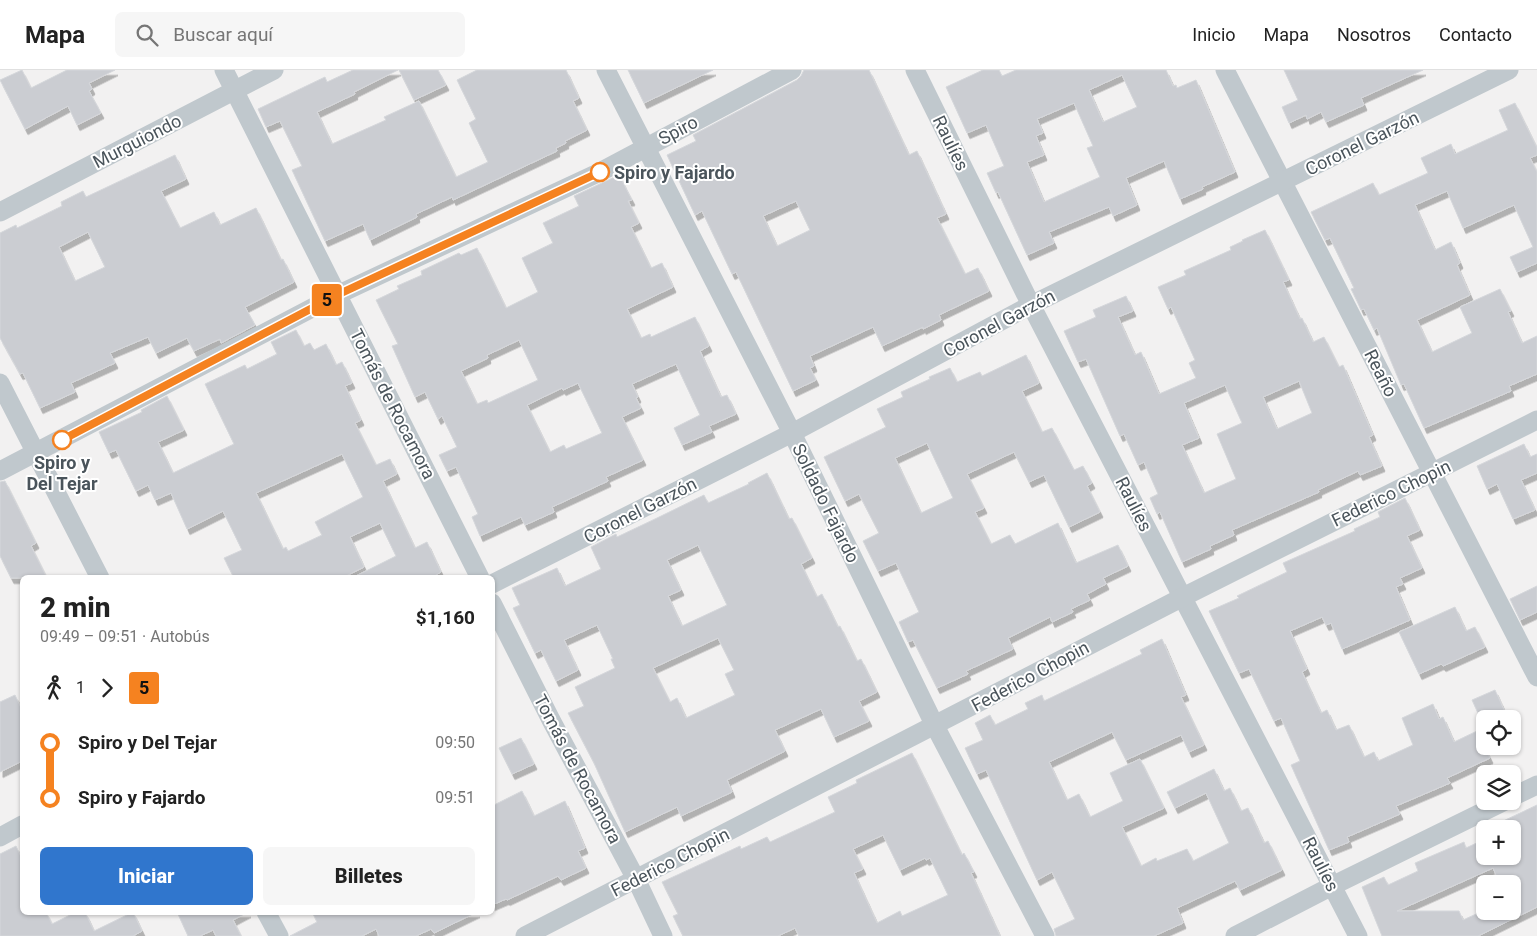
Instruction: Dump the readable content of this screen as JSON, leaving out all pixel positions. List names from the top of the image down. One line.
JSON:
{"streets":{"street":["Spiro","Murguiondo","Raulíes","Coronel Garzón","Reaño","Tomás de Rocamora","Federico Chopin","Soldado Fajardo"]},"crossings":[["Spiro","Tomás de Rocamora"],["Spiro","Soldado Fajardo"],["Murguiondo","Tomás de Rocamora"],["Raulíes","Coronel Garzón"],["Raulíes","Federico Chopin"],["Coronel Garzón","Reaño"],["Coronel Garzón","Soldado Fajardo"],["Reaño","Federico Chopin"],["Tomás de Rocamora","Federico Chopin"],["Federico Chopin","Soldado Fajardo"]],"places":["Spiro y Fajardo","Spiro y Del Tejar"],"lines":["bus line 5"],"page":{"header":"Mapa","search":"Buscar aquí","nav":["Inicio","Mapa","Nosotros","Contacto"],"on_map":"5","heading":["2 min","09:49 – 09:51 · Autobús","$1,160"],"legs":["1","5"],"map_buttons":["+","−"],"list":[{"name":"Spiro y Del Tejar","value":"09:50"},{"name":"Spiro y Fajardo","value":"09:51"}],"buttons":["Iniciar","Billetes"]}}
